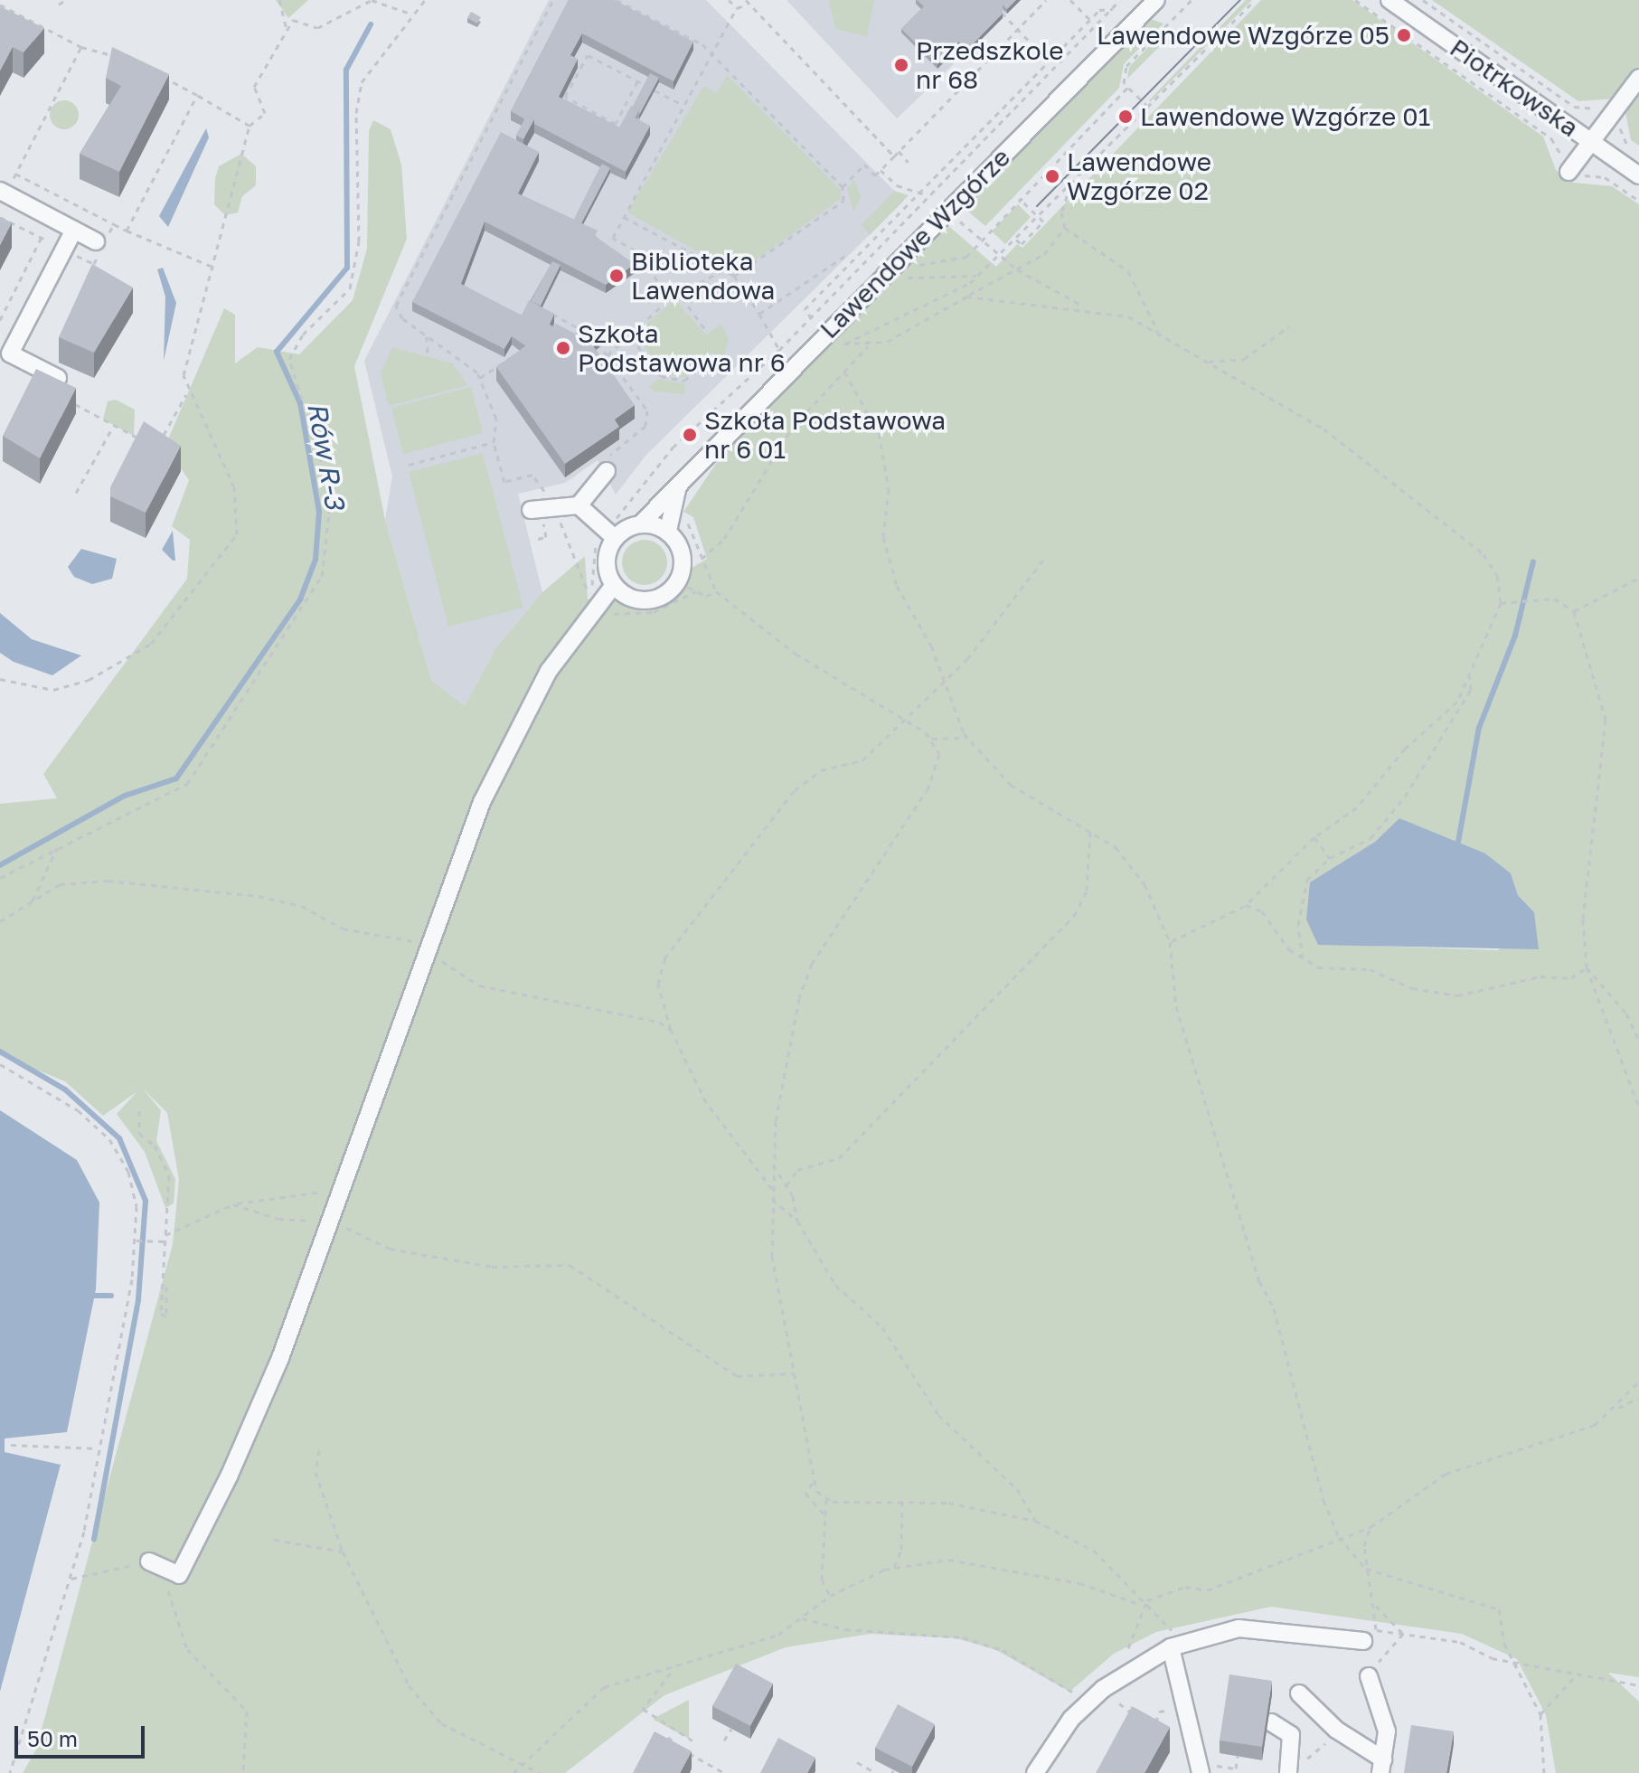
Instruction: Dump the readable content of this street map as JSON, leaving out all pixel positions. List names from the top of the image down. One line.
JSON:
{"streets":{"street":["Piotrkowska","Lawendowe Wzgórze"]},"water":["Rów R-3"],"places":["Lawendowe Wzgórze 05","Przedszkole nr 68","Lawendowe Wzgórze 01","Lawendowe Wzgórze 02","Biblioteka Lawendowa","Szkoła Podstawowa nr 6","Szkoła Podstawowa nr 6 01"],"scale_bar":"50 m"}
